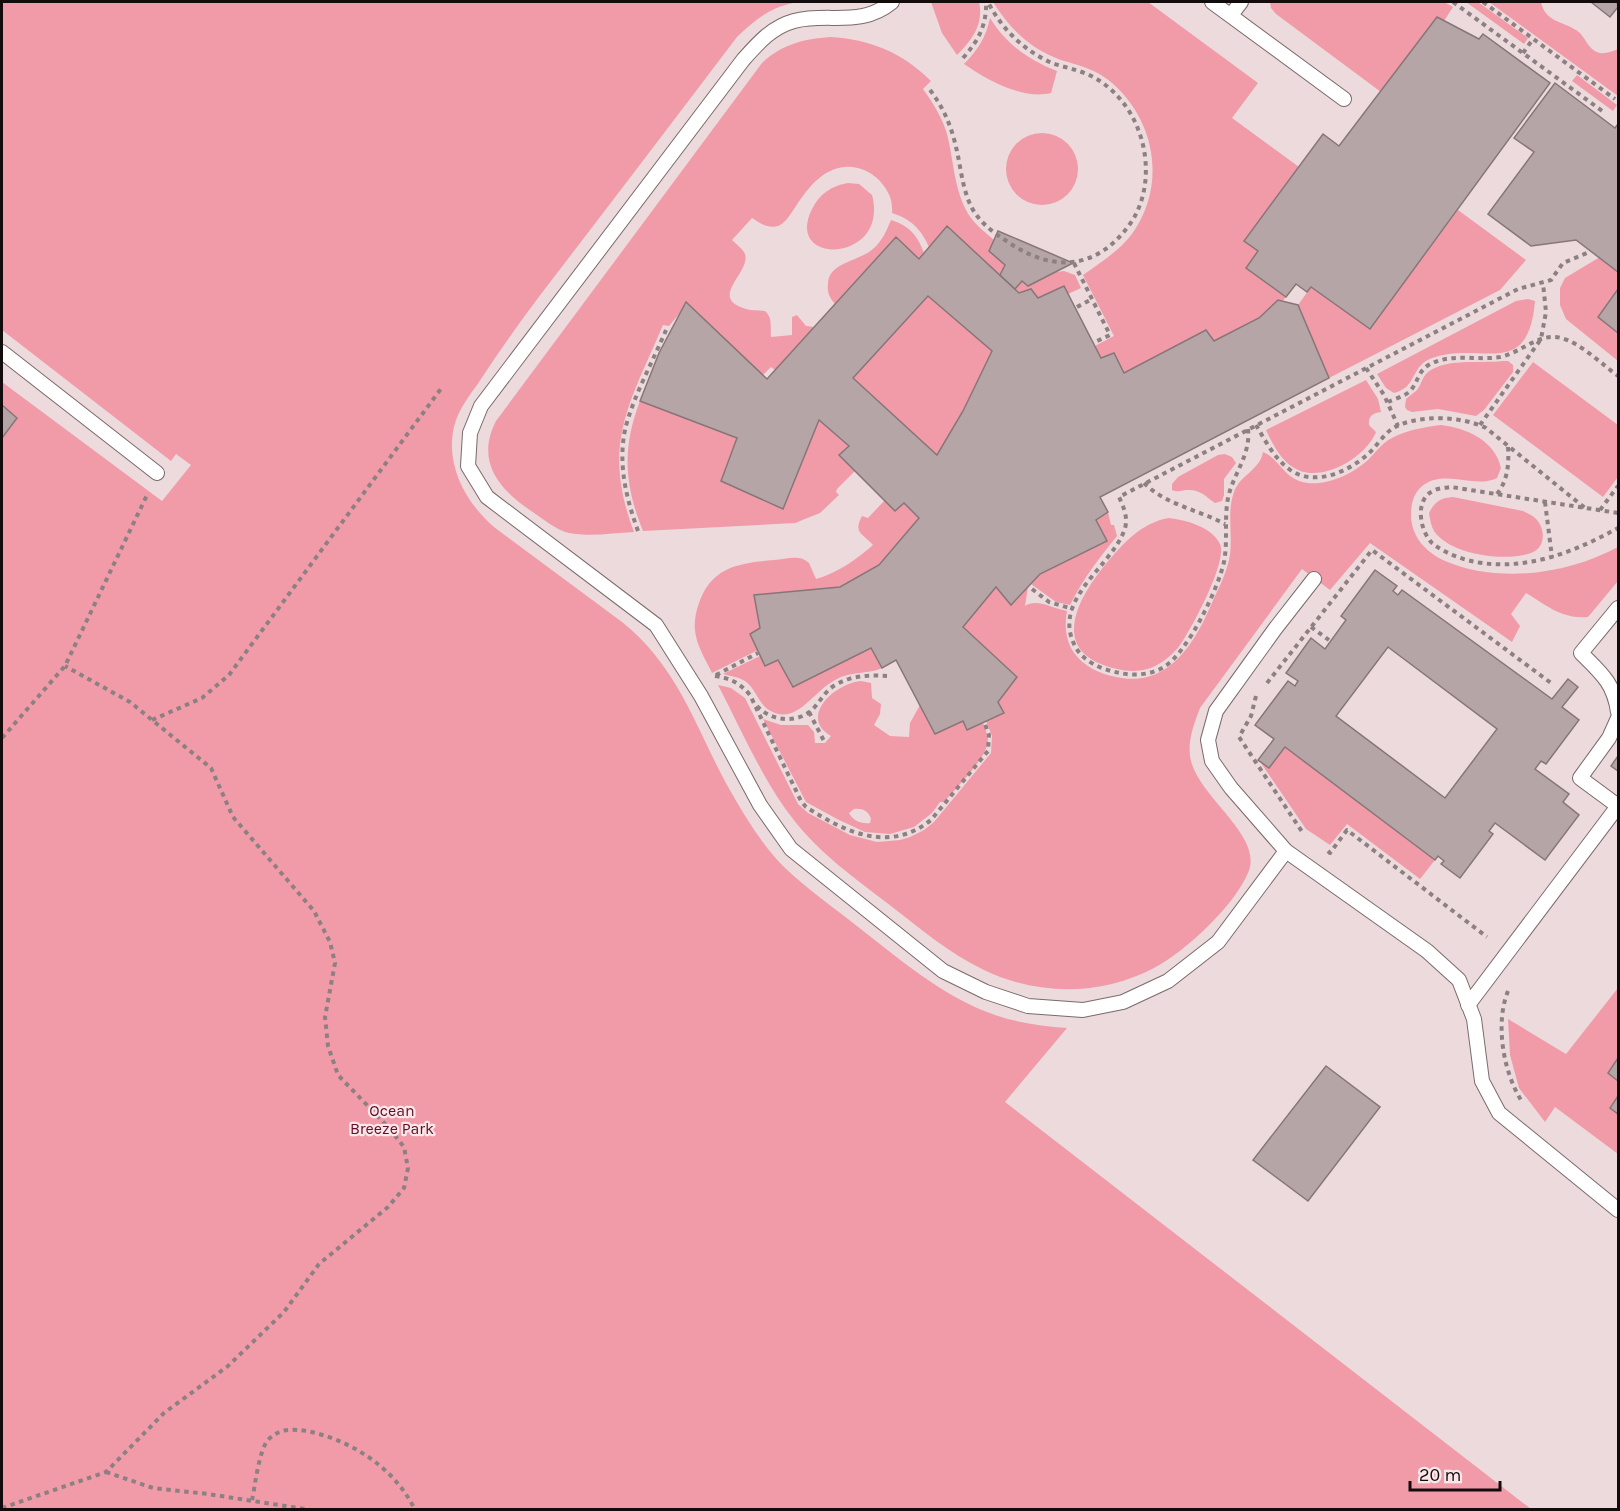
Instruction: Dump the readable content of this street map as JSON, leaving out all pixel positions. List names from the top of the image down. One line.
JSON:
{"parks":["Ocean Breeze Park"],"scale_bar":"20 m"}
